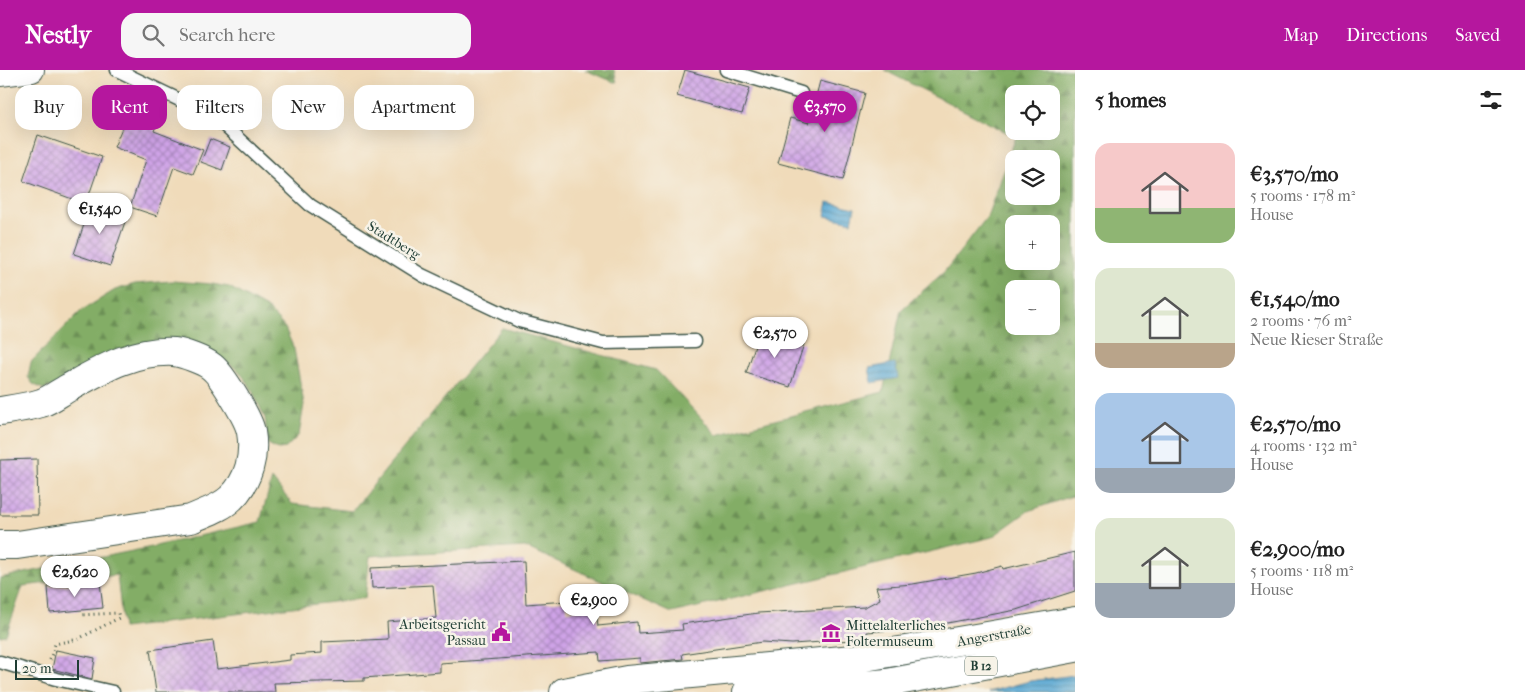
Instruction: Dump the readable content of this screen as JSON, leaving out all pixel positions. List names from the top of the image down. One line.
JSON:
{"streets":{"main road":["Angerstraße","B 12"],"lane":["Stadtberg"]},"crossings":[["Angerstraße","B 12"]],"places":{"public building":["Arbeitsgericht Passau"],"museum":["Mittelalterliches Foltermuseum"]},"scale_bar":"20 m","page":{"header":"Nestly","search":"Search here","nav":["Map","Directions","Saved"],"heading":"5 homes","map_buttons":["+","−"],"chip":["Buy","Rent","Filters","New","Apartment"],"price":["€3,570","€1,540","€2,570","€2,620","€2,900"],"list":[{"name":"€3,570/mo","note":"5 rooms · 178 m² · House"},{"name":"€1,540/mo","note":"2 rooms · 76 m² · Neue Rieser Straße"},{"name":"€2,570/mo","note":"4 rooms · 132 m² · House"},{"name":"€2,900/mo","note":"5 rooms · 118 m² · House"}],"scale":"20 m"}}
